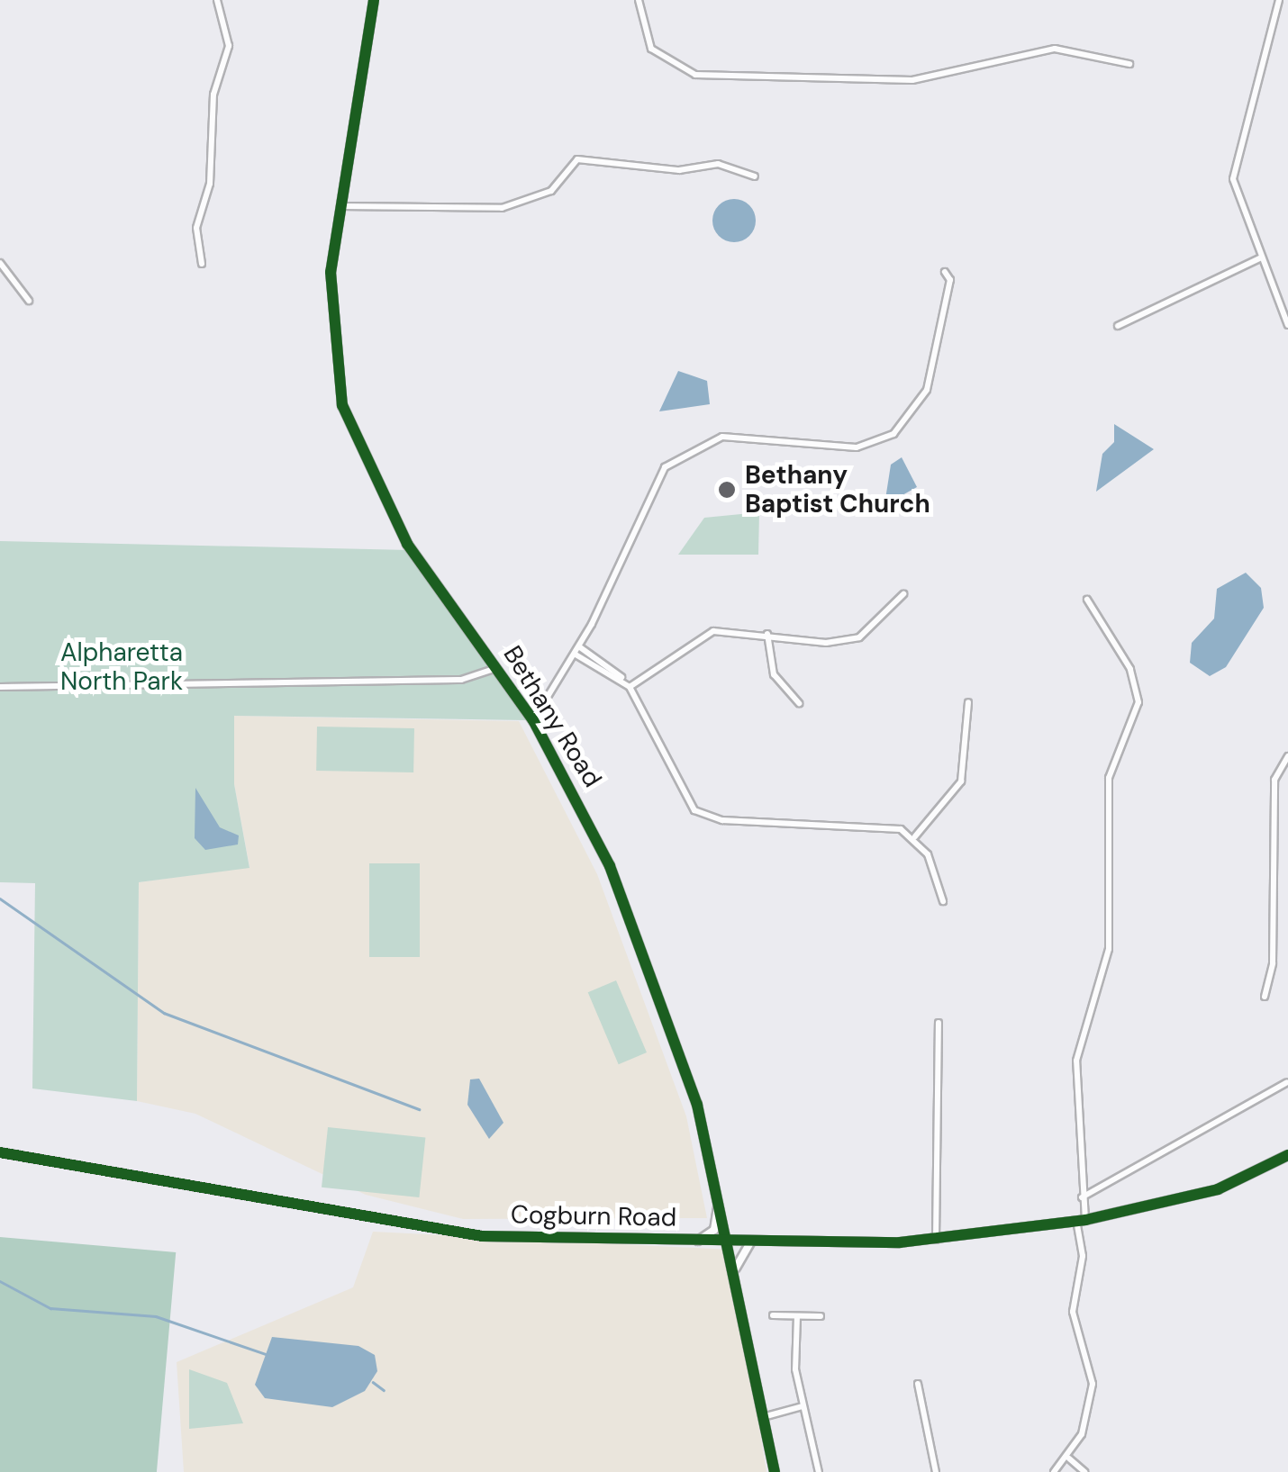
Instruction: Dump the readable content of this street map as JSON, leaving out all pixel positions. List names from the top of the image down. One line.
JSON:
{"streets":{"street":["Bethany Road","Cogburn Road"]},"crossings":[["Bethany Road","Cogburn Road"]],"parks":["Alpharetta North Park"],"places":["Bethany Baptist Church"]}
